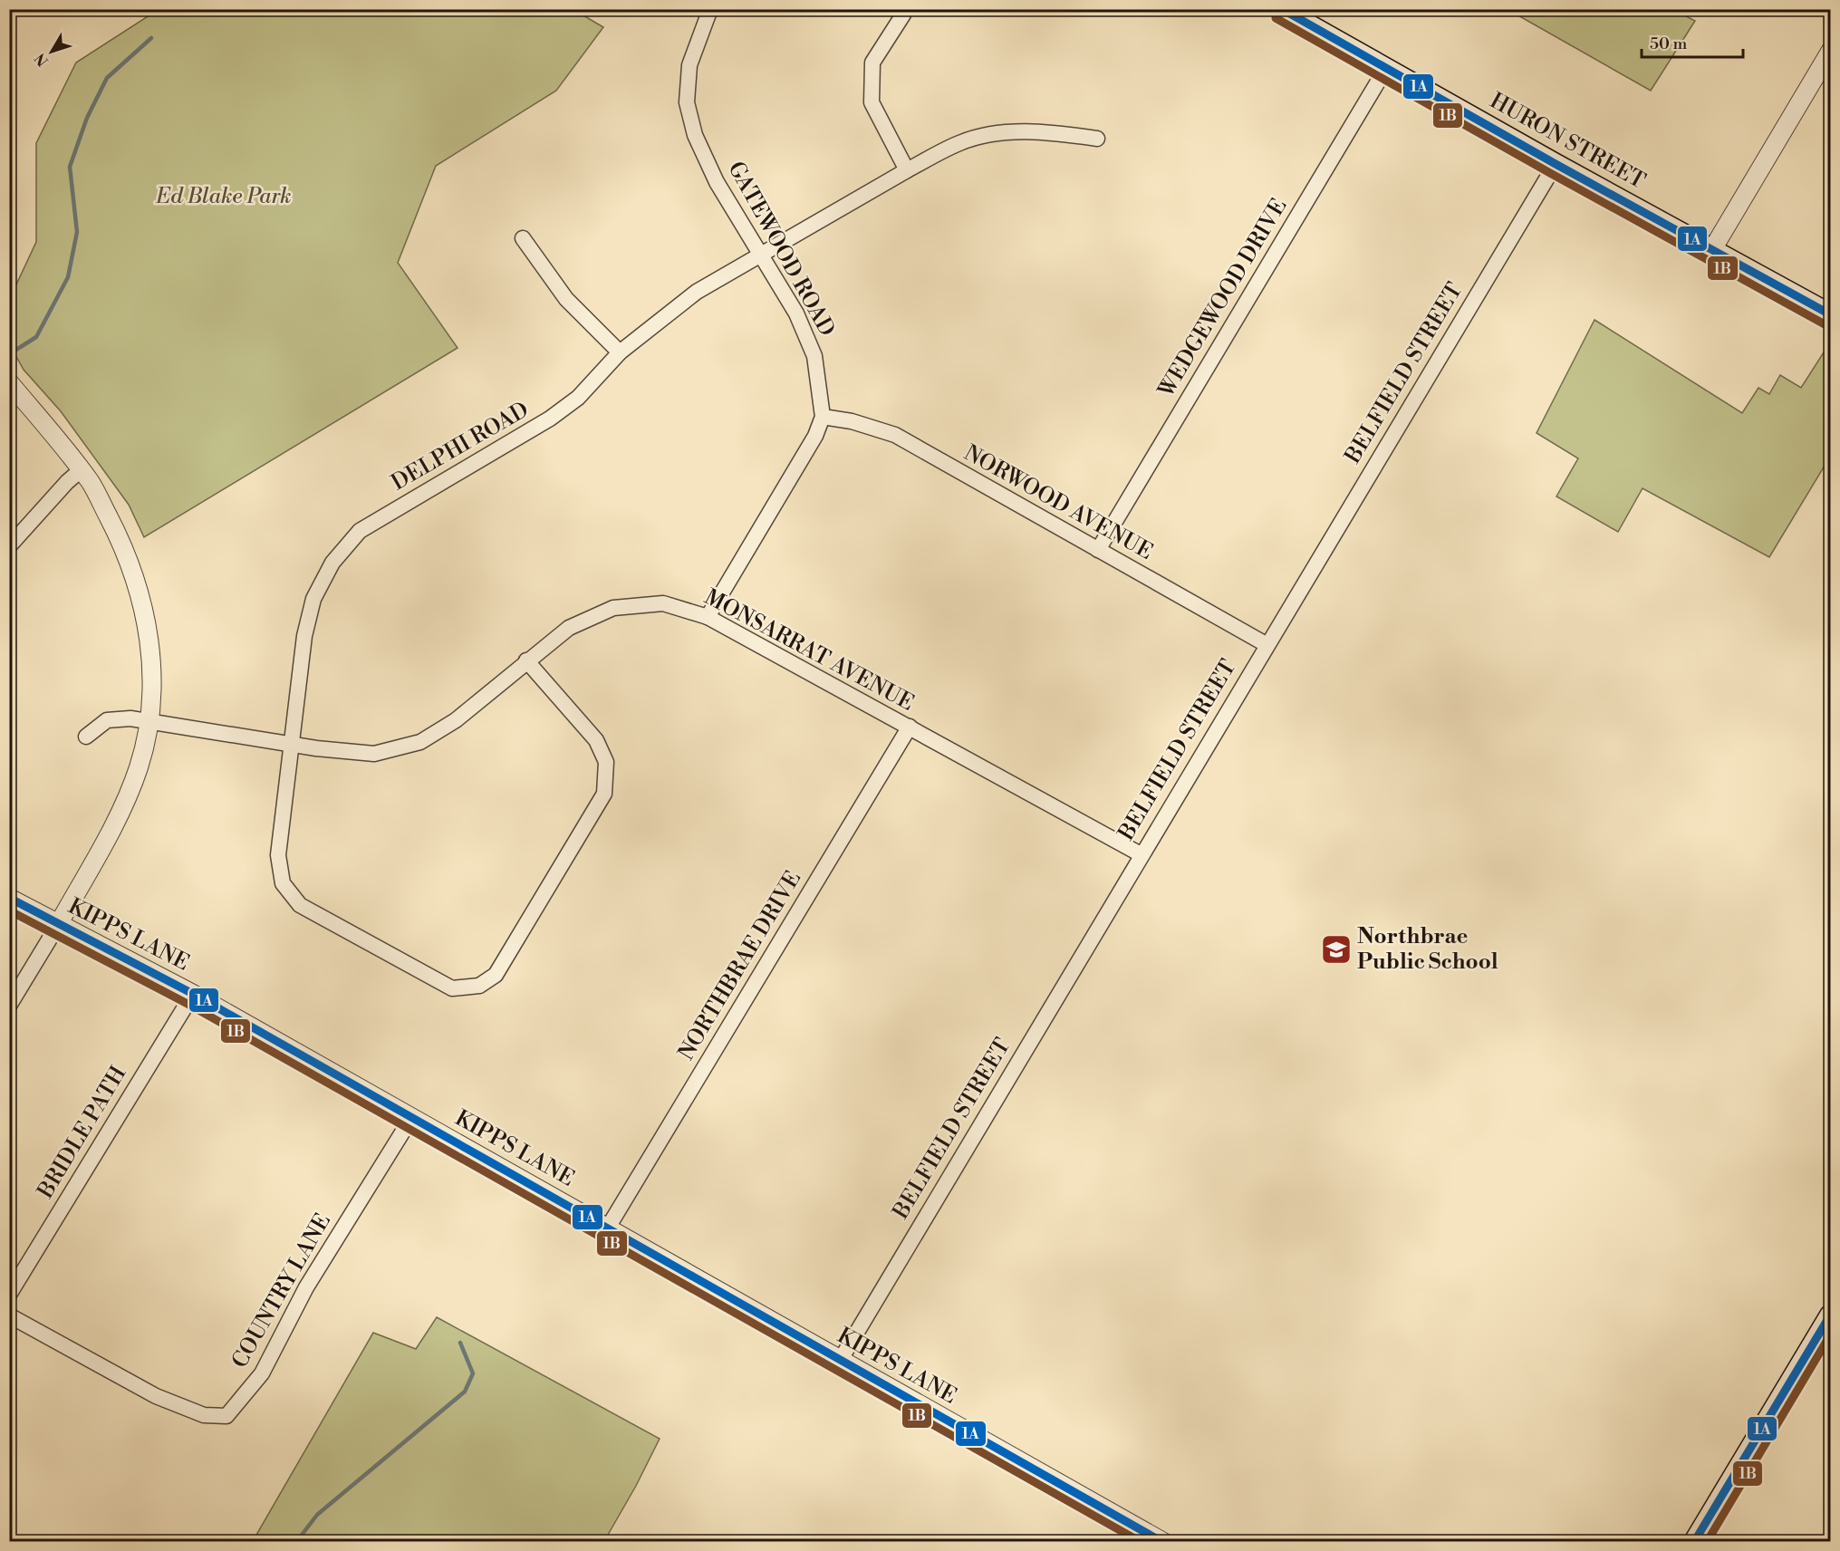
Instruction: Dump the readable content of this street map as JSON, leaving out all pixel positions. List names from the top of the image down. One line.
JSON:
{"streets":{"main road":["HURON STREET"],"street":["GATEWOOD ROAD","WEDGEWOOD DRIVE","BELFIELD STREET","DELPHI ROAD","NORWOOD AVENUE","MONSARRAT AVENUE","KIPPS LANE","NORTHBRAE DRIVE","BRIDLE PATH","COUNTRY LANE"]},"crossings":[["HURON STREET","WEDGEWOOD DRIVE"],["HURON STREET","BELFIELD STREET"],["GATEWOOD ROAD","DELPHI ROAD"],["GATEWOOD ROAD","NORWOOD AVENUE"],["WEDGEWOOD DRIVE","NORWOOD AVENUE"],["BELFIELD STREET","NORWOOD AVENUE"],["BELFIELD STREET","MONSARRAT AVENUE"],["BELFIELD STREET","KIPPS LANE"],["DELPHI ROAD","MONSARRAT AVENUE"],["MONSARRAT AVENUE","NORTHBRAE DRIVE"],["KIPPS LANE","NORTHBRAE DRIVE"],["KIPPS LANE","BRIDLE PATH"],["KIPPS LANE","COUNTRY LANE"]],"parks":["Ed Blake Park"],"places":{"school or university":["Northbrae Public School"]},"lines":["transit line 1A","transit line 1B"],"scale_bar":"50 m","north":"bottom left"}
